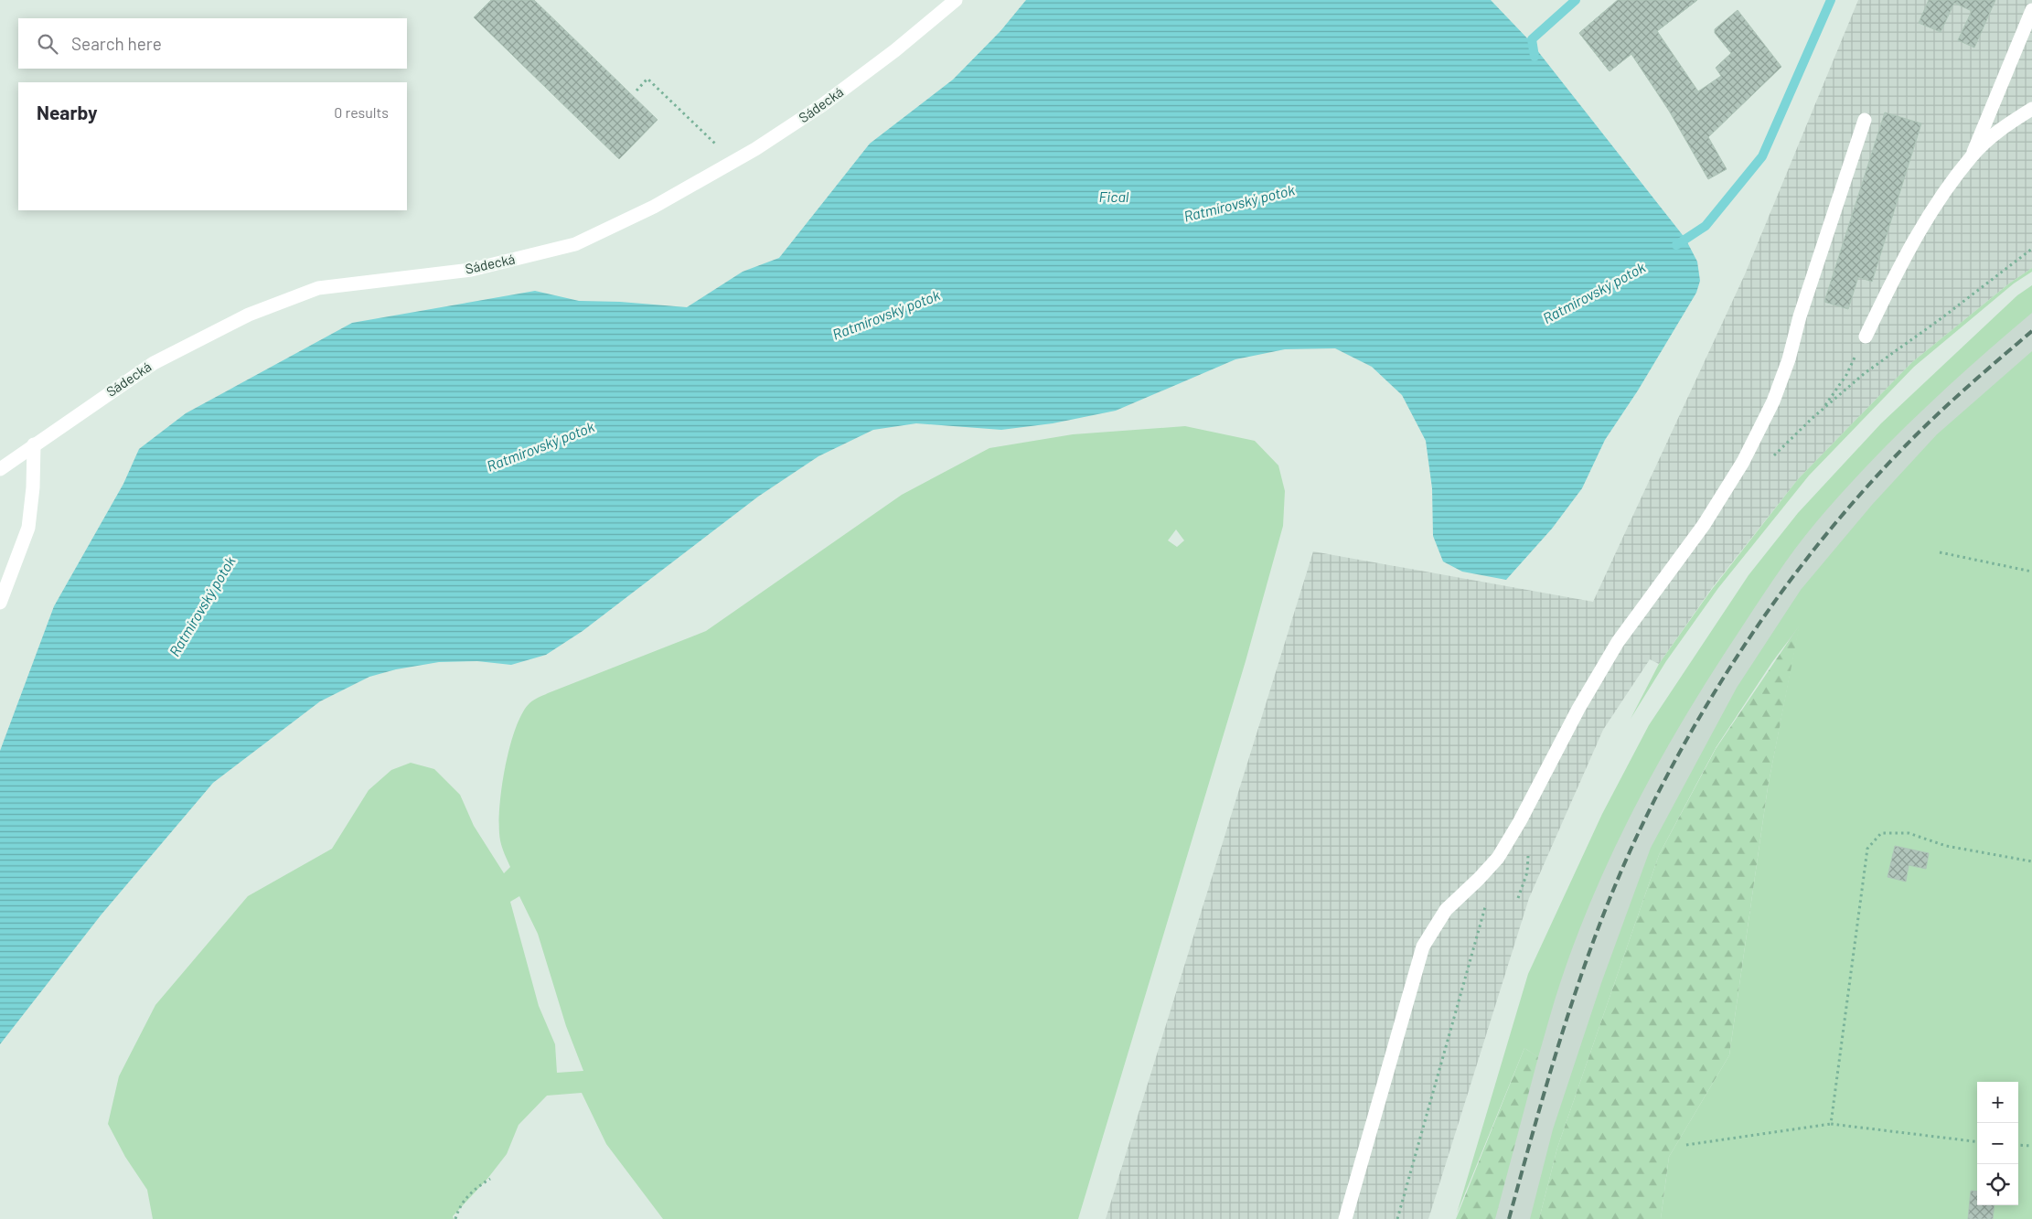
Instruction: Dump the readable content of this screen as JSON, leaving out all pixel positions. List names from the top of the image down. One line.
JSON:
{"streets":{"street":["Sádecká"]},"water":["Fical","Ratmírovský potok"],"page":{"search":"Search here","heading":["Nearby","0 results"],"map_buttons":["+","−"]}}
